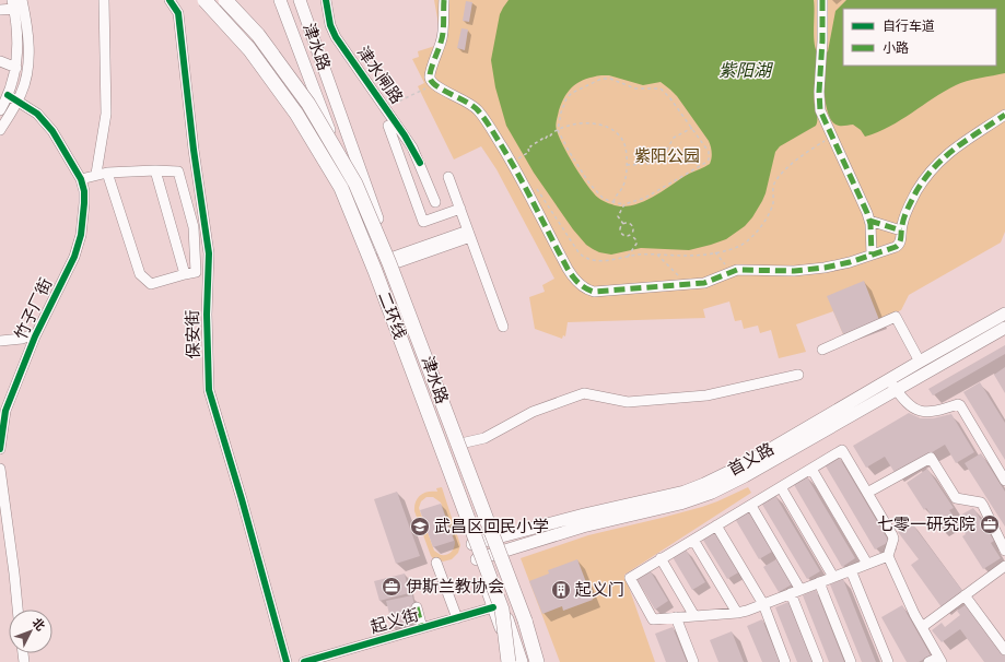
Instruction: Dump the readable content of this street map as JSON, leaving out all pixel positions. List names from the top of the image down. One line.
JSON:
{"streets":{"highway":["二环线"],"main road":["津水路","首义路"],"street":["津水闸路","竹子厂街","保安街","起义街"]},"crossings":[["津水路","二环线"],["津水路","首义路"],["津水路","起义街"],["二环线","起义街"]],"water":["紫阳湖"],"parks":["紫阳公园"],"places":{"office":["七零一研究院","伊斯兰教协会"],"school or university":["武昌区回民小学"],"building":["起义门"]},"legend":["自行车道","小路"],"north":"top right"}
